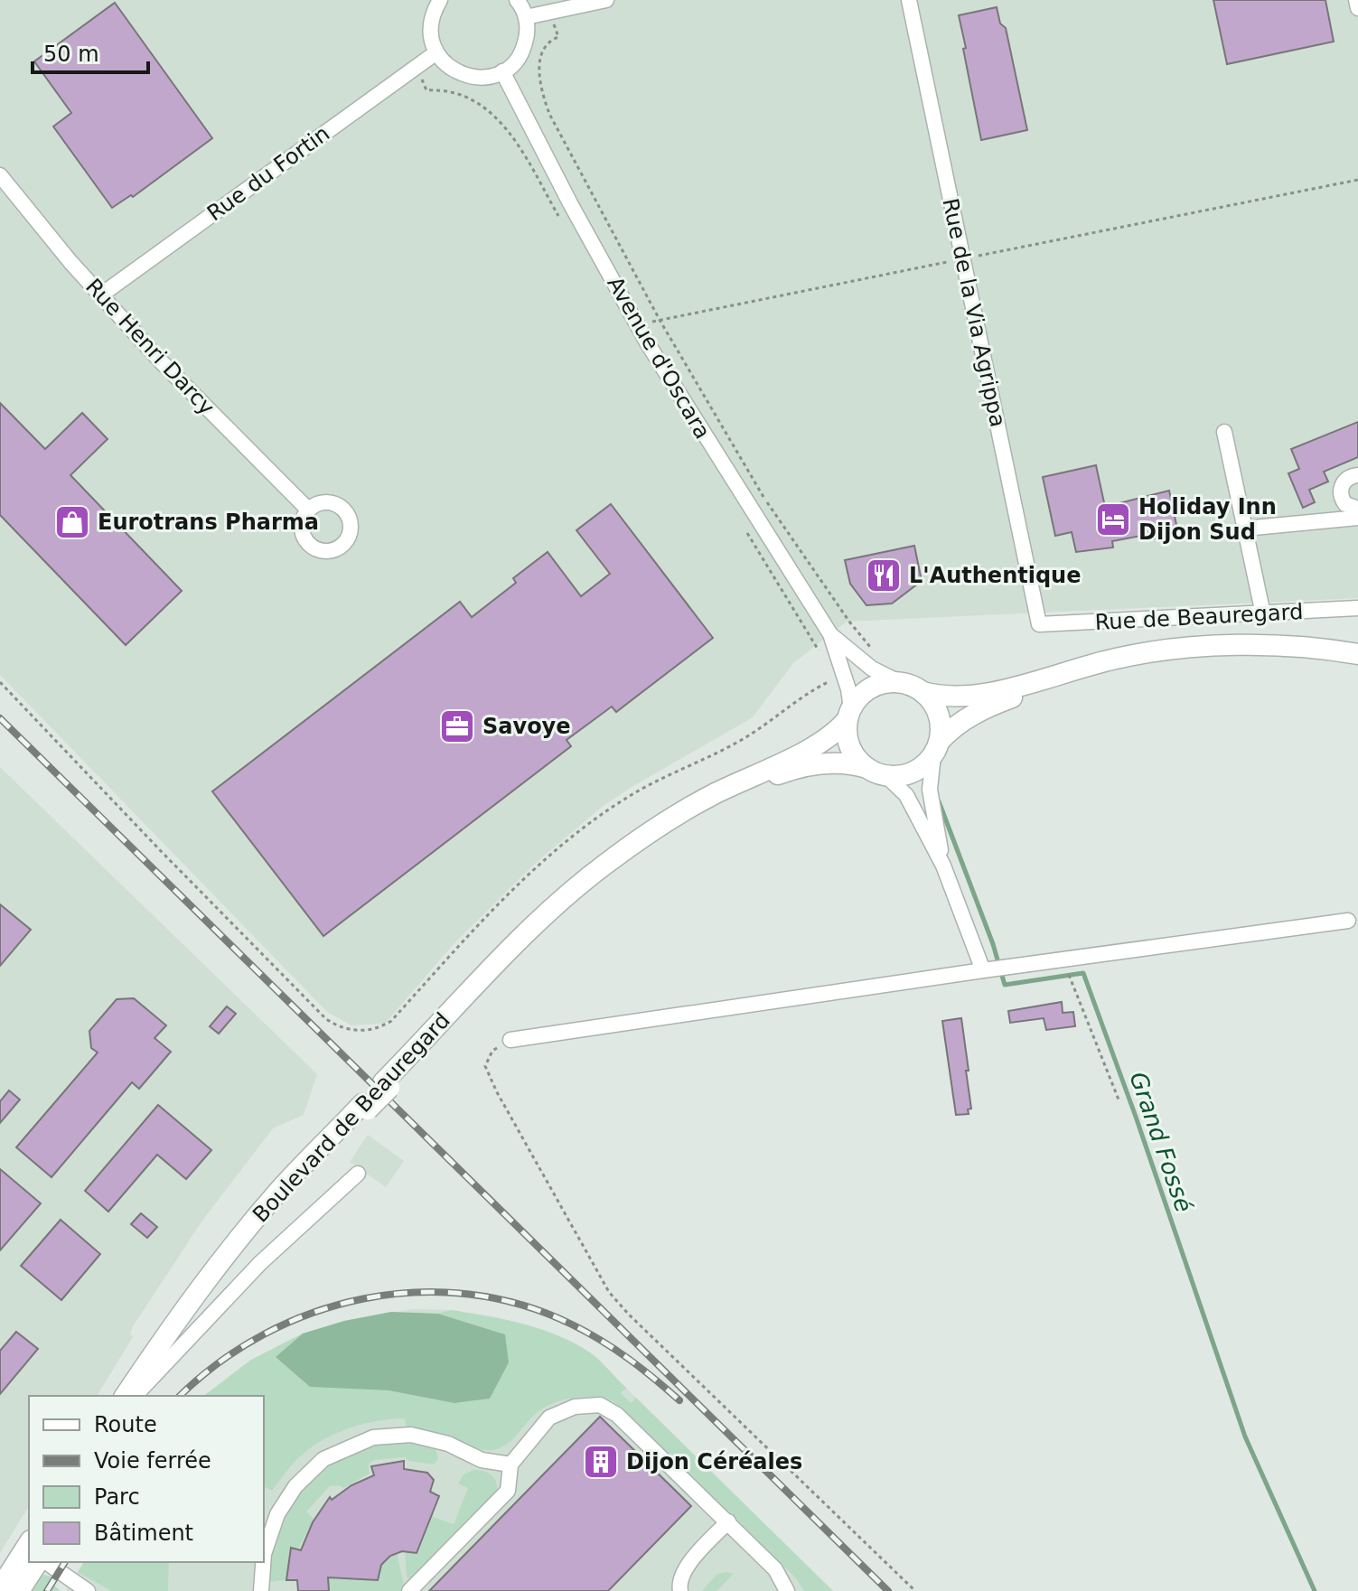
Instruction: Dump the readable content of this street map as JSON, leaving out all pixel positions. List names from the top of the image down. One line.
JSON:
{"streets":{"main road":["Boulevard de Beauregard"],"street":["Rue du Fortin","Rue de la Via Agrippa","Rue Henri Darcy","Avenue d'Oscara","Rue de Beauregard"]},"crossings":[["Rue du Fortin","Rue Henri Darcy"],["Rue de la Via Agrippa","Rue de Beauregard"]],"water":["Grand Fossé"],"places":{"hotel":["Holiday Inn Dijon Sud"],"shop":["Eurotrans Pharma"],"restaurant":["L'Authentique"],"office":["Savoye"],"building":["Dijon Céréales"]},"legend":["Route","Voie ferrée","Parc","Bâtiment"],"scale_bar":"50 m"}
